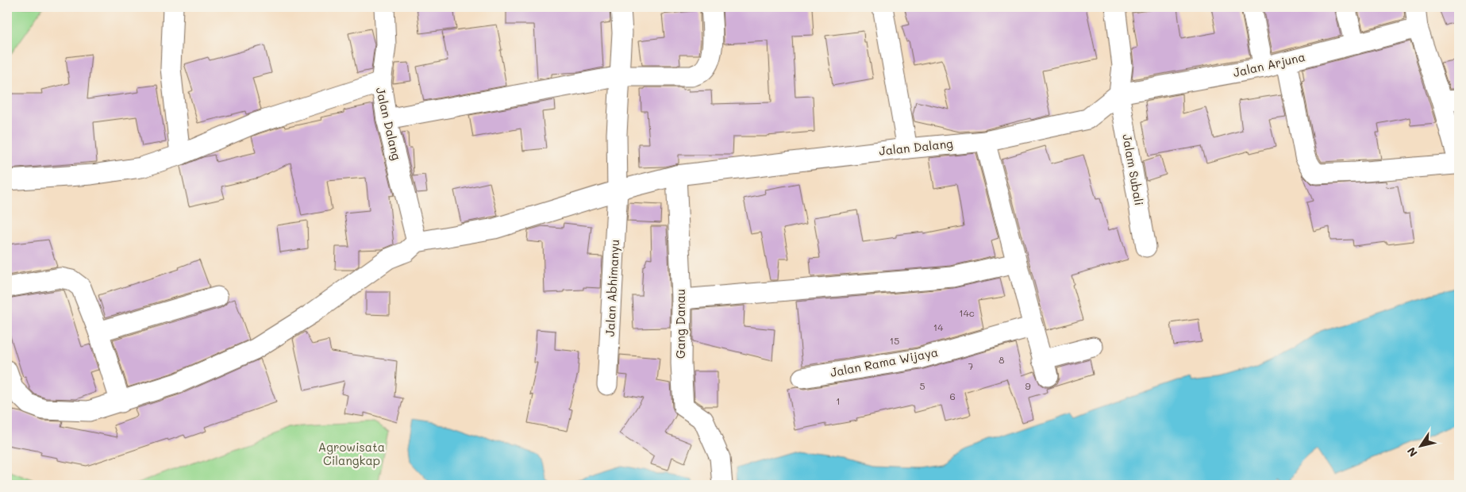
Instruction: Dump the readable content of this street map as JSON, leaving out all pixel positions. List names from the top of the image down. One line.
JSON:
{"streets":{"street":["Jalan Arjuna","Jalan Dalang","Jalam Subali","Jalan Abhimanyu","Gang Danau","Jalan Rama Wijaya"]},"crossings":[["Jalan Arjuna","Jalan Dalang"],["Jalan Arjuna","Jalam Subali"],["Jalan Dalang","Jalam Subali"],["Jalan Dalang","Jalan Abhimanyu"],["Jalan Dalang","Gang Danau"]],"parks":["Agrowisata Cilangkap"],"house_numbers":["14c","14","15","8","7","5","9","6","1"],"north":"bottom left"}
